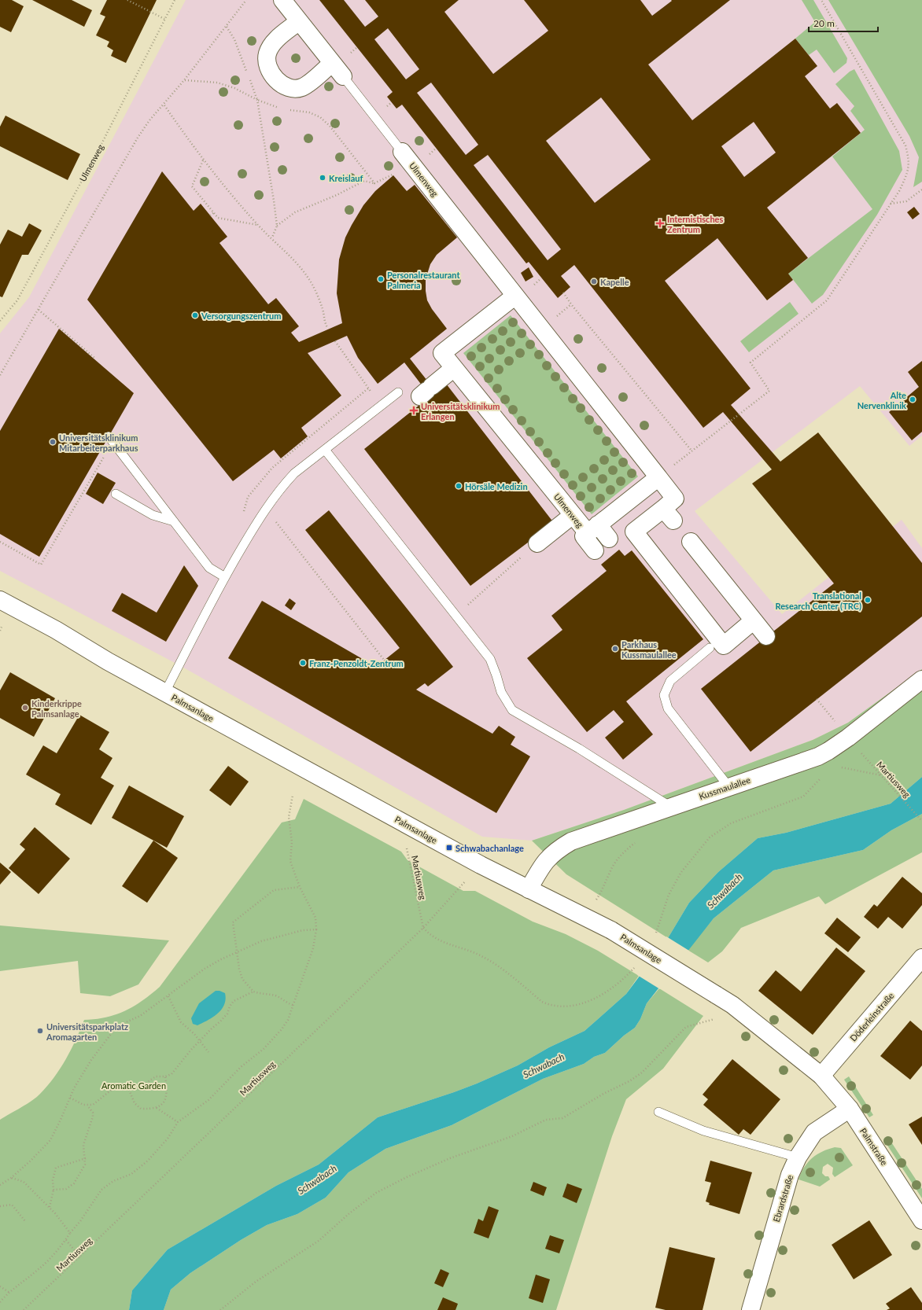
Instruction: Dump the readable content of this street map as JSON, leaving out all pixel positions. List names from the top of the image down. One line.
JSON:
{"streets":{"street":["Ulmenweg","Palmsanlage","Kussmaulallee","Döderleinstraße","Palmstraße","Ebrardstraße"],"path":["Martiusweg"]},"crossings":[["Palmsanlage","Martiusweg"],["Palmsanlage","Kussmaulallee"],["Palmsanlage","Döderleinstraße"],["Palmsanlage","Palmstraße"],["Döderleinstraße","Palmstraße"],["Palmstraße","Ebrardstraße"]],"water":["Schwabach"],"parks":["Aromatic Garden"],"places":{"other":["Kreislauf","Personalrestaurant Palmeria","Kapelle","Versorgungszentrum","Alte Nervenklinik","Universitätsklinikum Mitarbeiterparkhaus","Hörsäle Medizin","Translational Research Center (TRC)","Parkhaus Kussmaulallee","Franz-Penzoldt-Zentrum","Kinderkrippe Palmsanlage","Universitätsparkplatz Aromagarten"],"health":["Internistisches Zentrum","Universitätsklinikum Erlangen"],"transit":["Schwabachanlage"]},"scale_bar":"20 m"}
